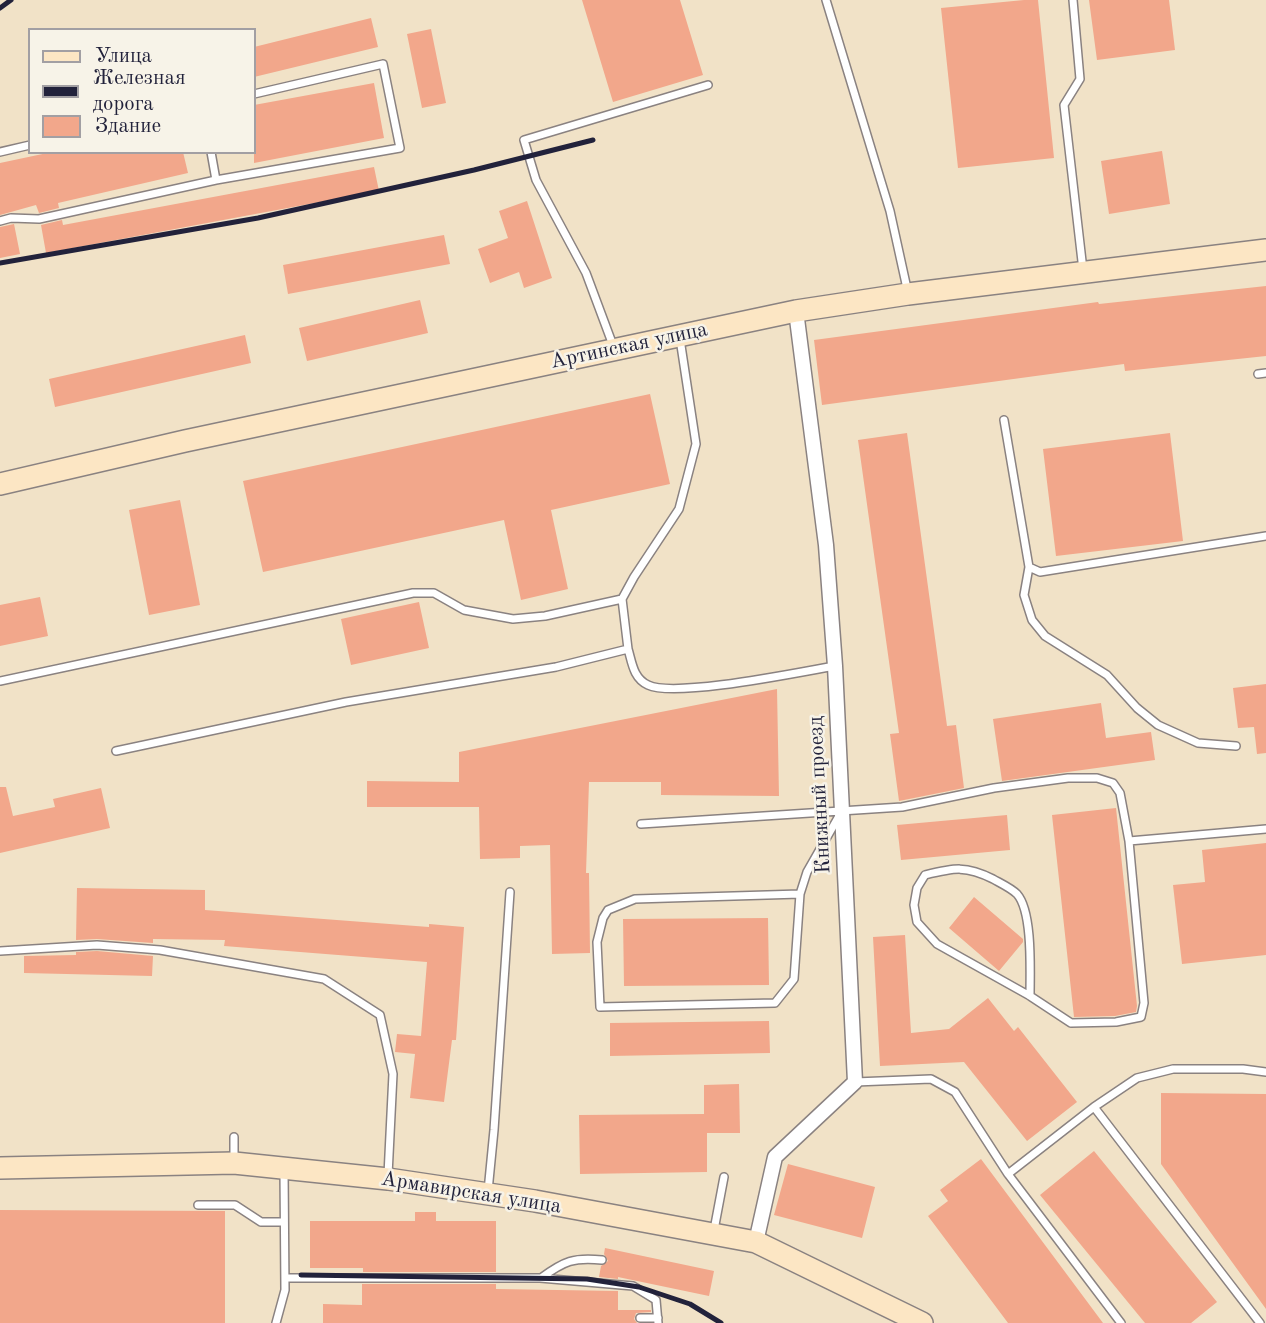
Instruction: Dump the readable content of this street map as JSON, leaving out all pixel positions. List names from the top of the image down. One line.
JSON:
{"streets":{"street":["Артинская улица","Книжный проезд","Армавирская улица"]},"crossings":[["Артинская улица","Книжный проезд"]],"legend":["Улица","Железная дорога","Здание"]}
